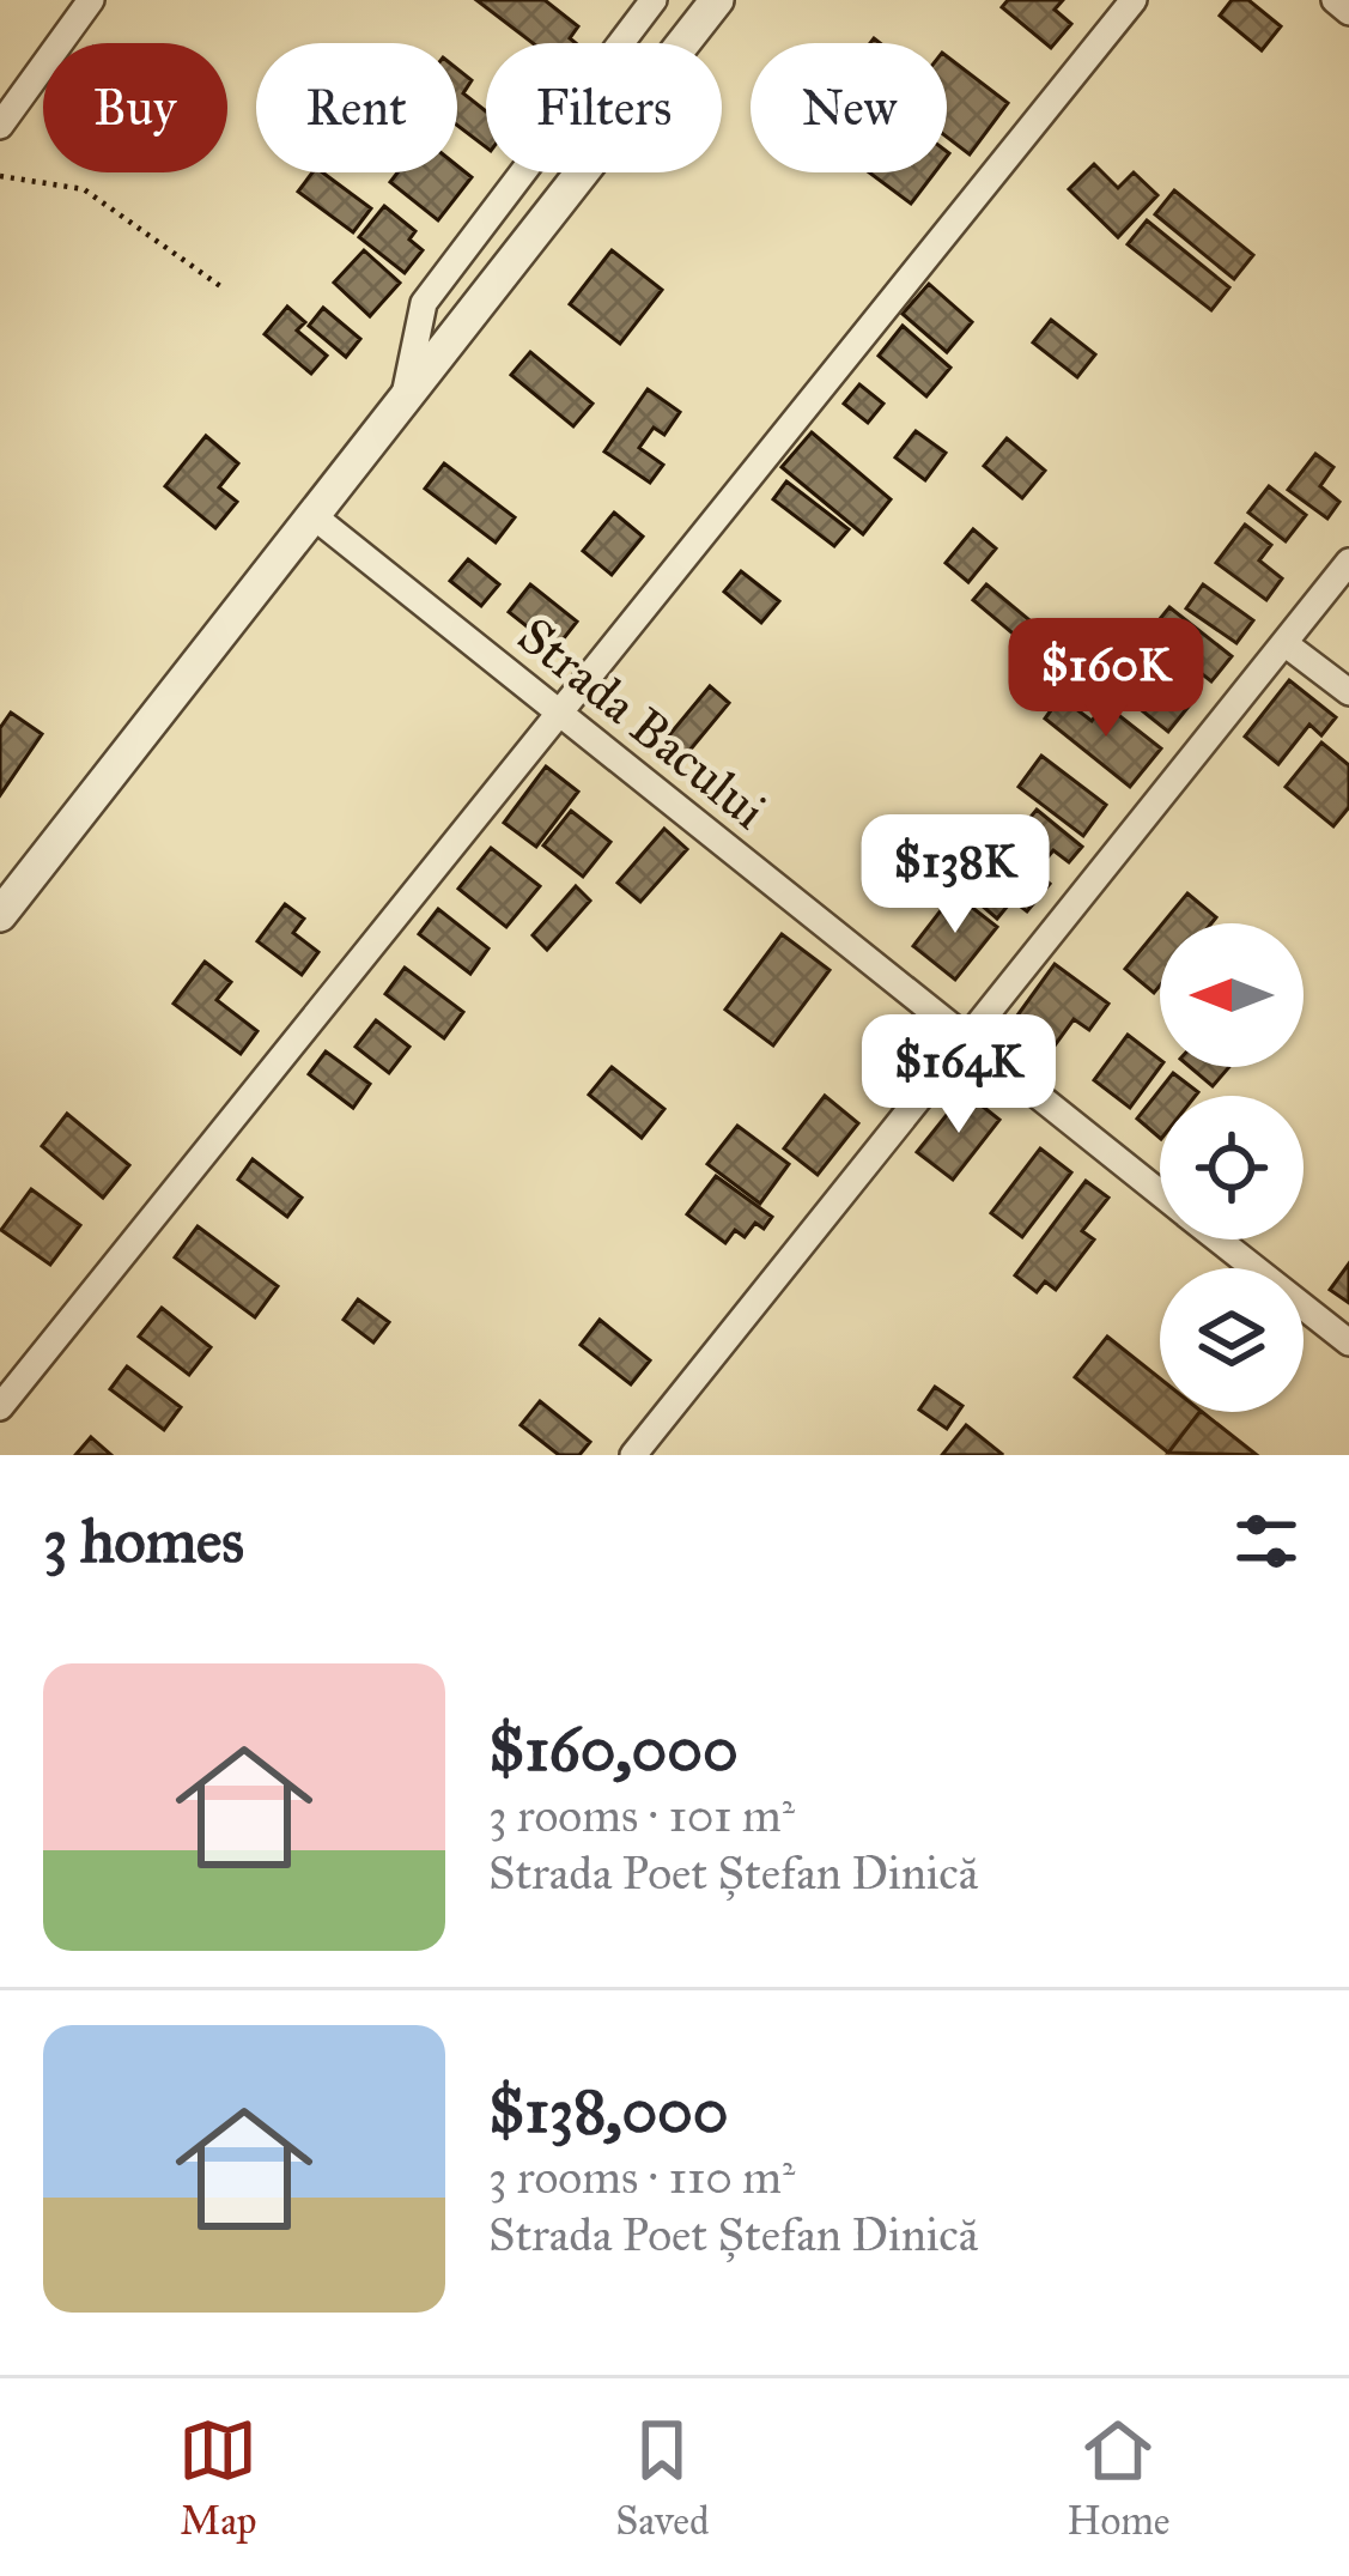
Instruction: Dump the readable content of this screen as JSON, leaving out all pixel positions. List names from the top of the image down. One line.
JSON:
{"streets":{"street":["Strada Bacului"]},"north":"left","page":{"chip":["Buy","Rent","Filters","New"],"price":["$160K","$138K","$164K"],"heading":"3 homes","list":[{"name":"$160,000","note":"3 rooms · 101 m² · Strada Poet Ștefan Dinică"},{"name":"$138,000","note":"3 rooms · 110 m² · Strada Poet Ștefan Dinică"}],"tabs":["Map","Saved","Home"]}}
